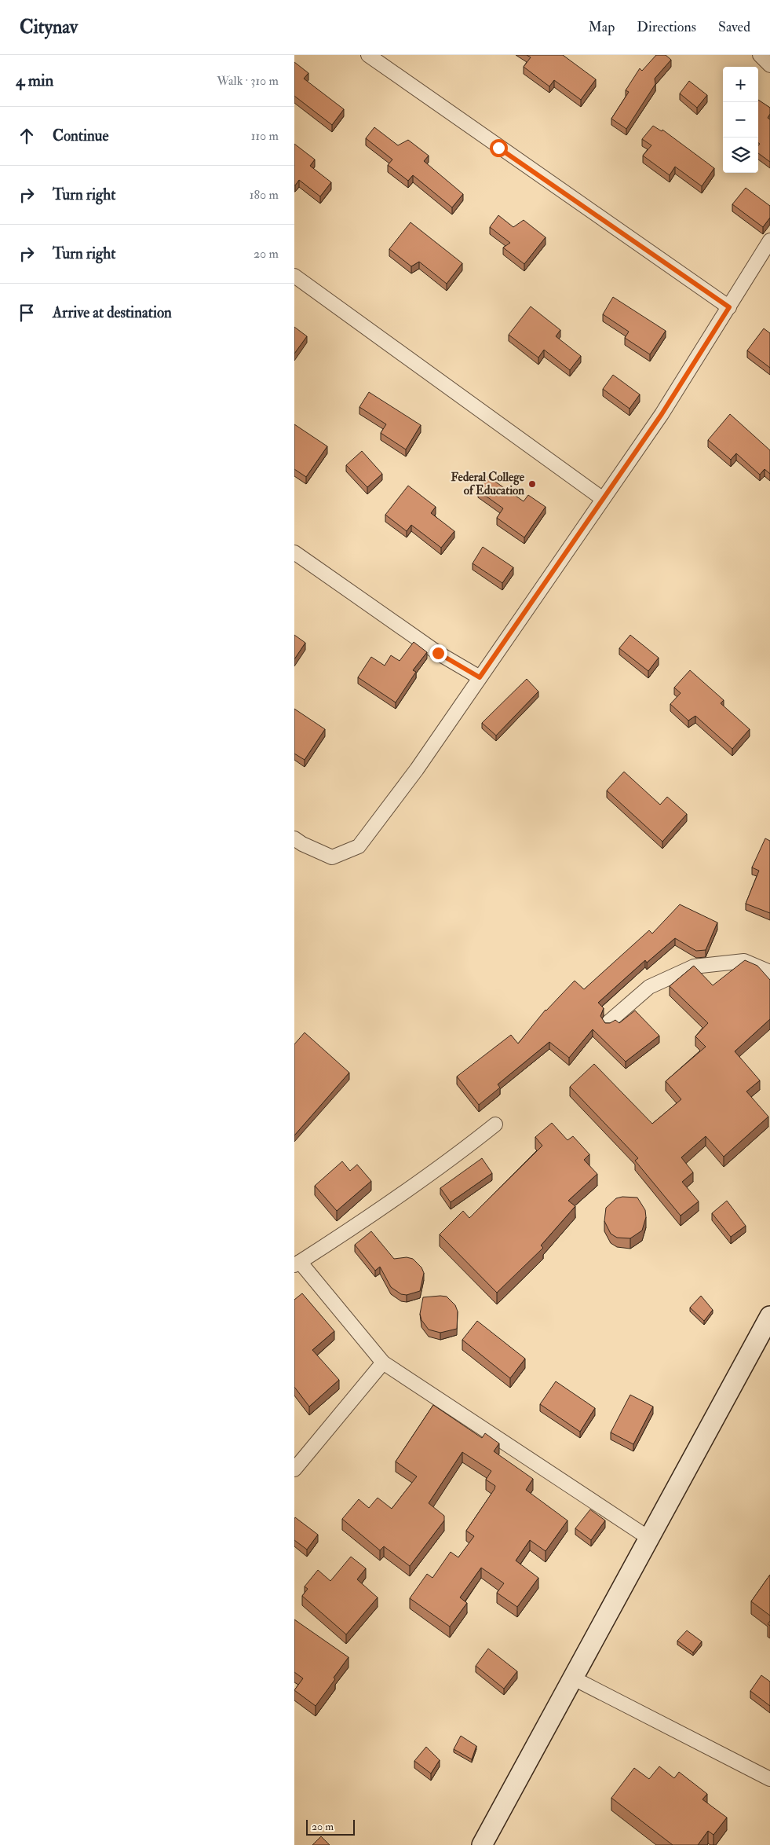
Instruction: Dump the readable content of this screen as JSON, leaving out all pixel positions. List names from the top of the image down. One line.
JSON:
{"places":["Federal College of Education"],"scale_bar":"20 m","page":{"header":"Citynav","nav":["Map","Directions","Saved"],"heading":["4 min","Walk · 310 m"],"map_buttons":["+","−"],"list":[["Continue","110 m"],["Turn right","180 m"],["Turn right","20 m"],"Arrive at destination"],"scale":"20 m"}}
